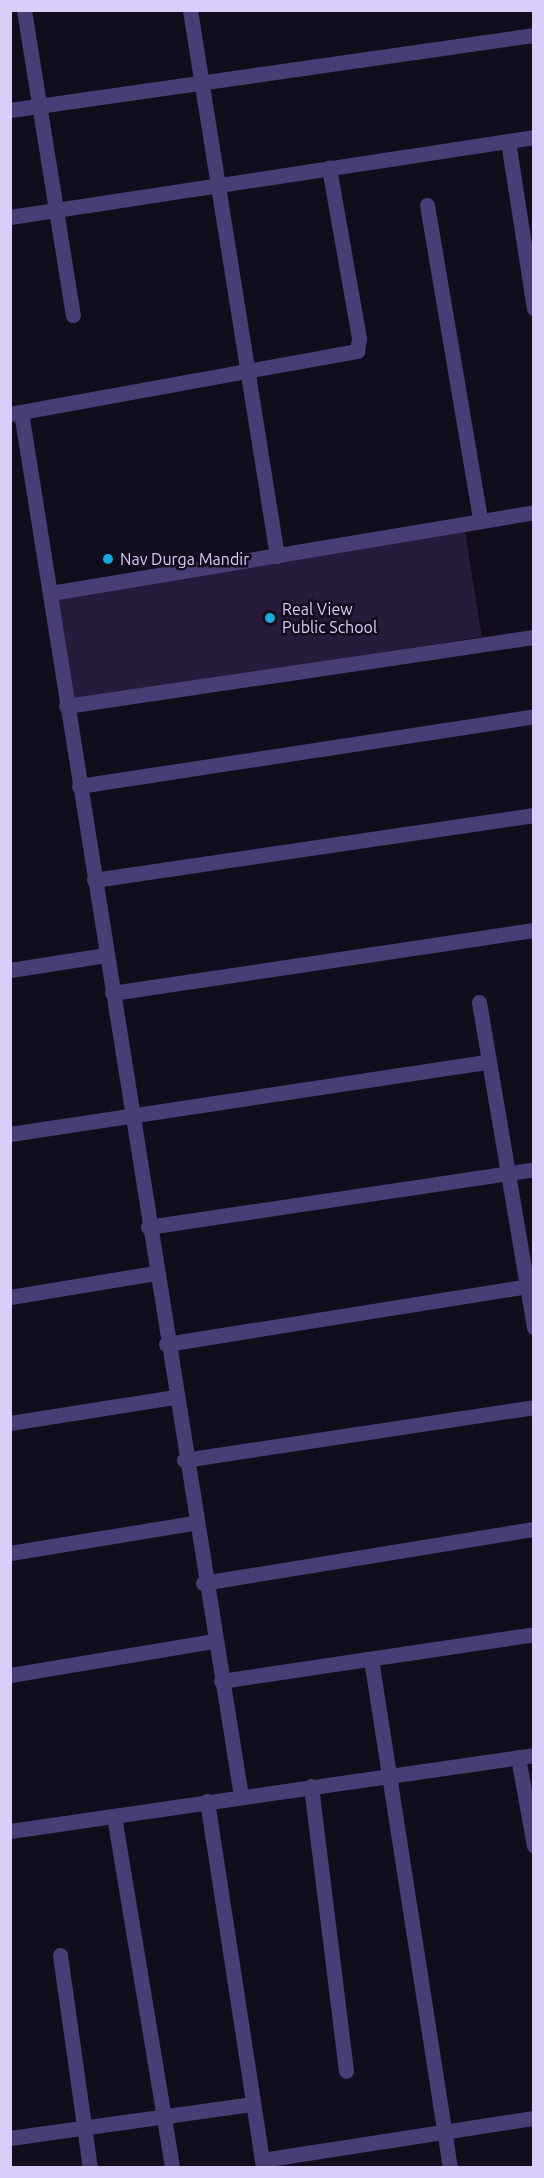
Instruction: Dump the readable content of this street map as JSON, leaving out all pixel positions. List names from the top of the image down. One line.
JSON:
{"places":["Nav Durga Mandir","Real View Public School"]}
